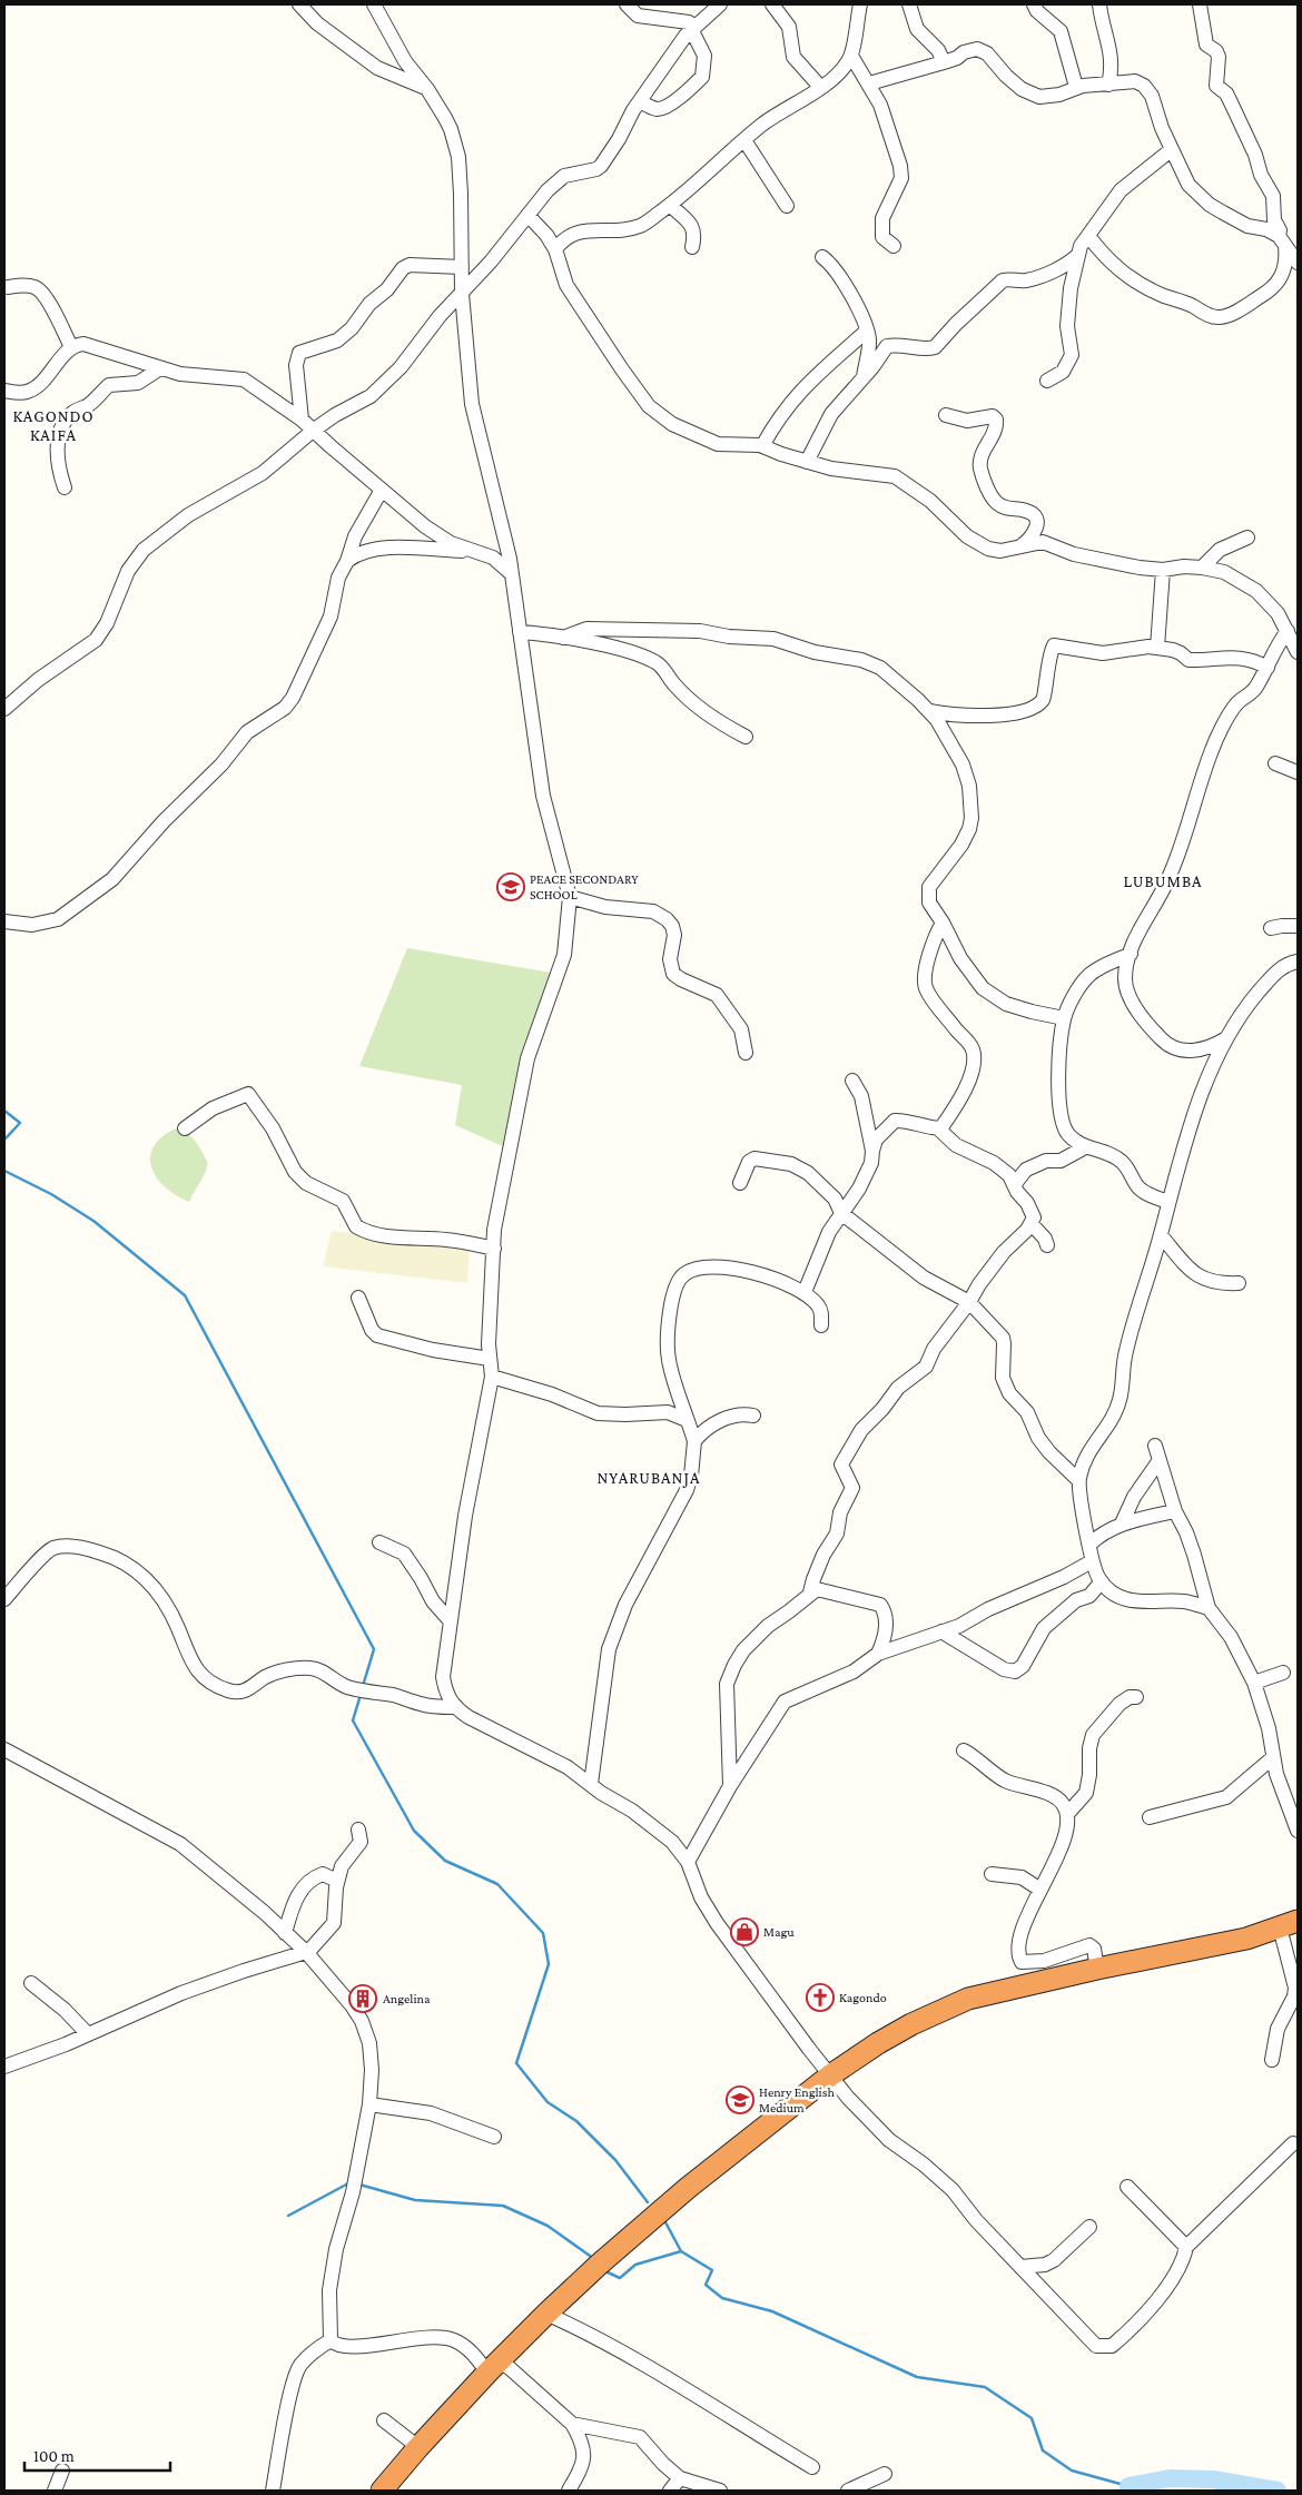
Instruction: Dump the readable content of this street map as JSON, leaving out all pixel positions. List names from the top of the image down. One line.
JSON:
{"districts":["KAGONDO KAIFA","LUBUMBA","NYARUBANJA"],"places":{"school or university":["PEACE SECONDARY SCHOOL","Henry English Medium"],"shop":["Magu"],"church":["Kagondo"],"building":["Angelina"]},"scale_bar":"100 m"}
